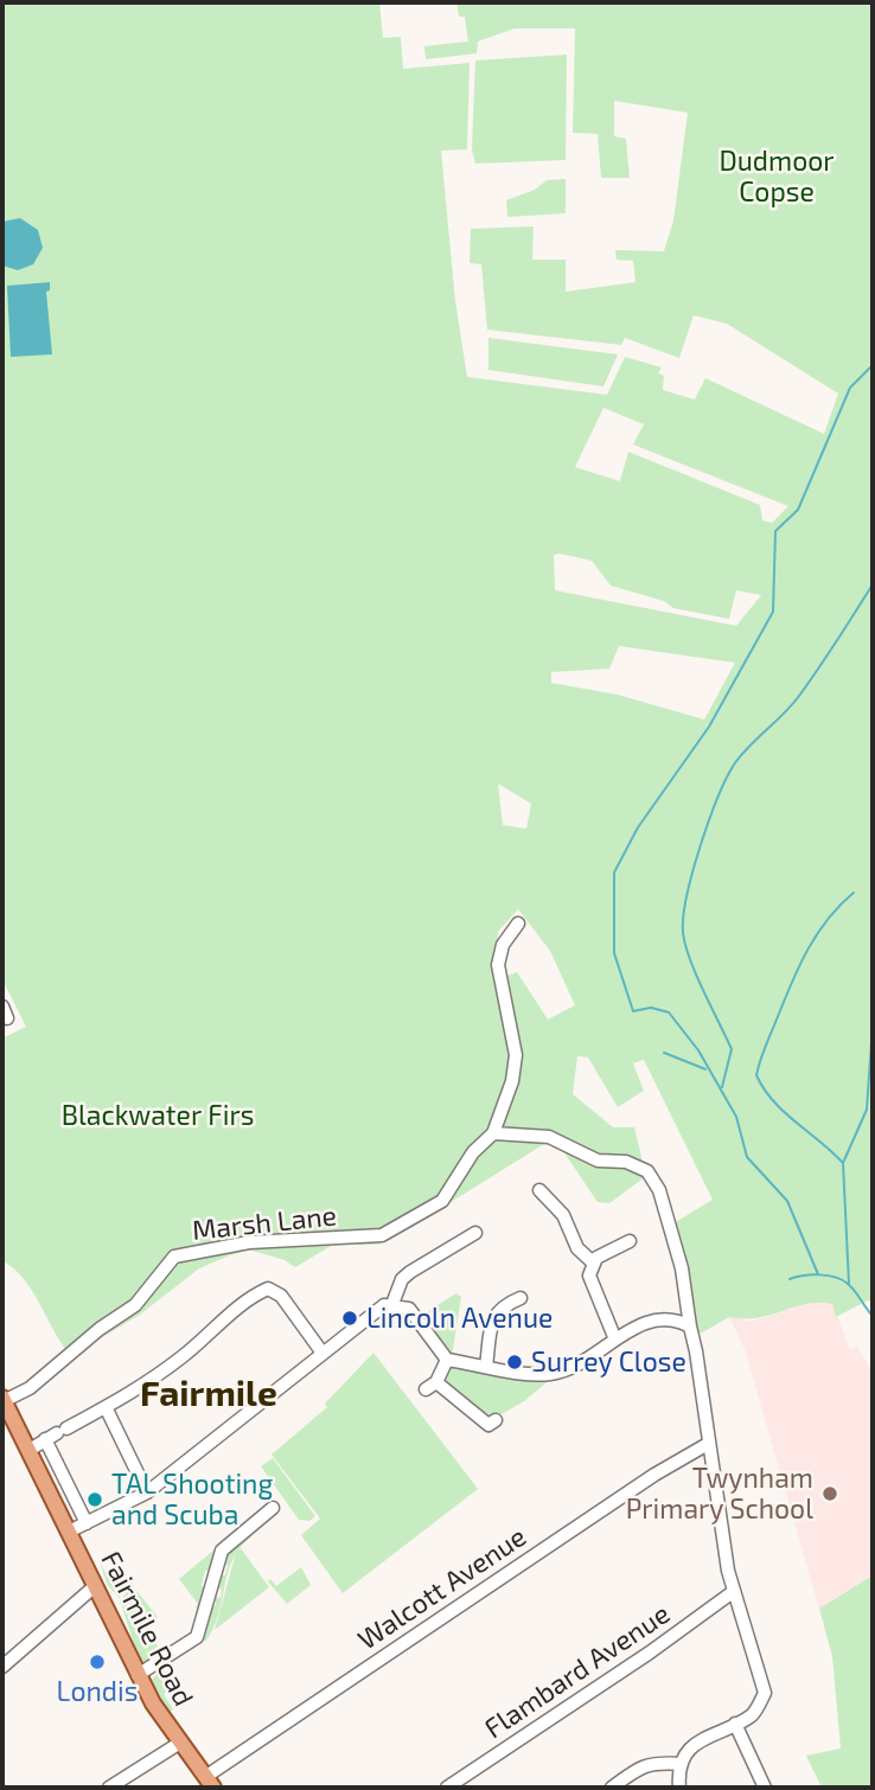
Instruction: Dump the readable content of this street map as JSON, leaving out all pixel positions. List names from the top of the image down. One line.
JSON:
{"streets":{"main road":["Fairmile Road"],"street":["Marsh Lane","Walcott Avenue","Flambard Avenue"]},"crossings":[["Marsh Lane","Fairmile Road"],["Walcott Avenue","Fairmile Road"]],"districts":["Fairmile"],"parks":["Dudmoor Copse","Blackwater Firs"],"places":["Lincoln Avenue","Surrey Close","Twynham Primary School","TAL Shooting and Scuba","Londis"]}
